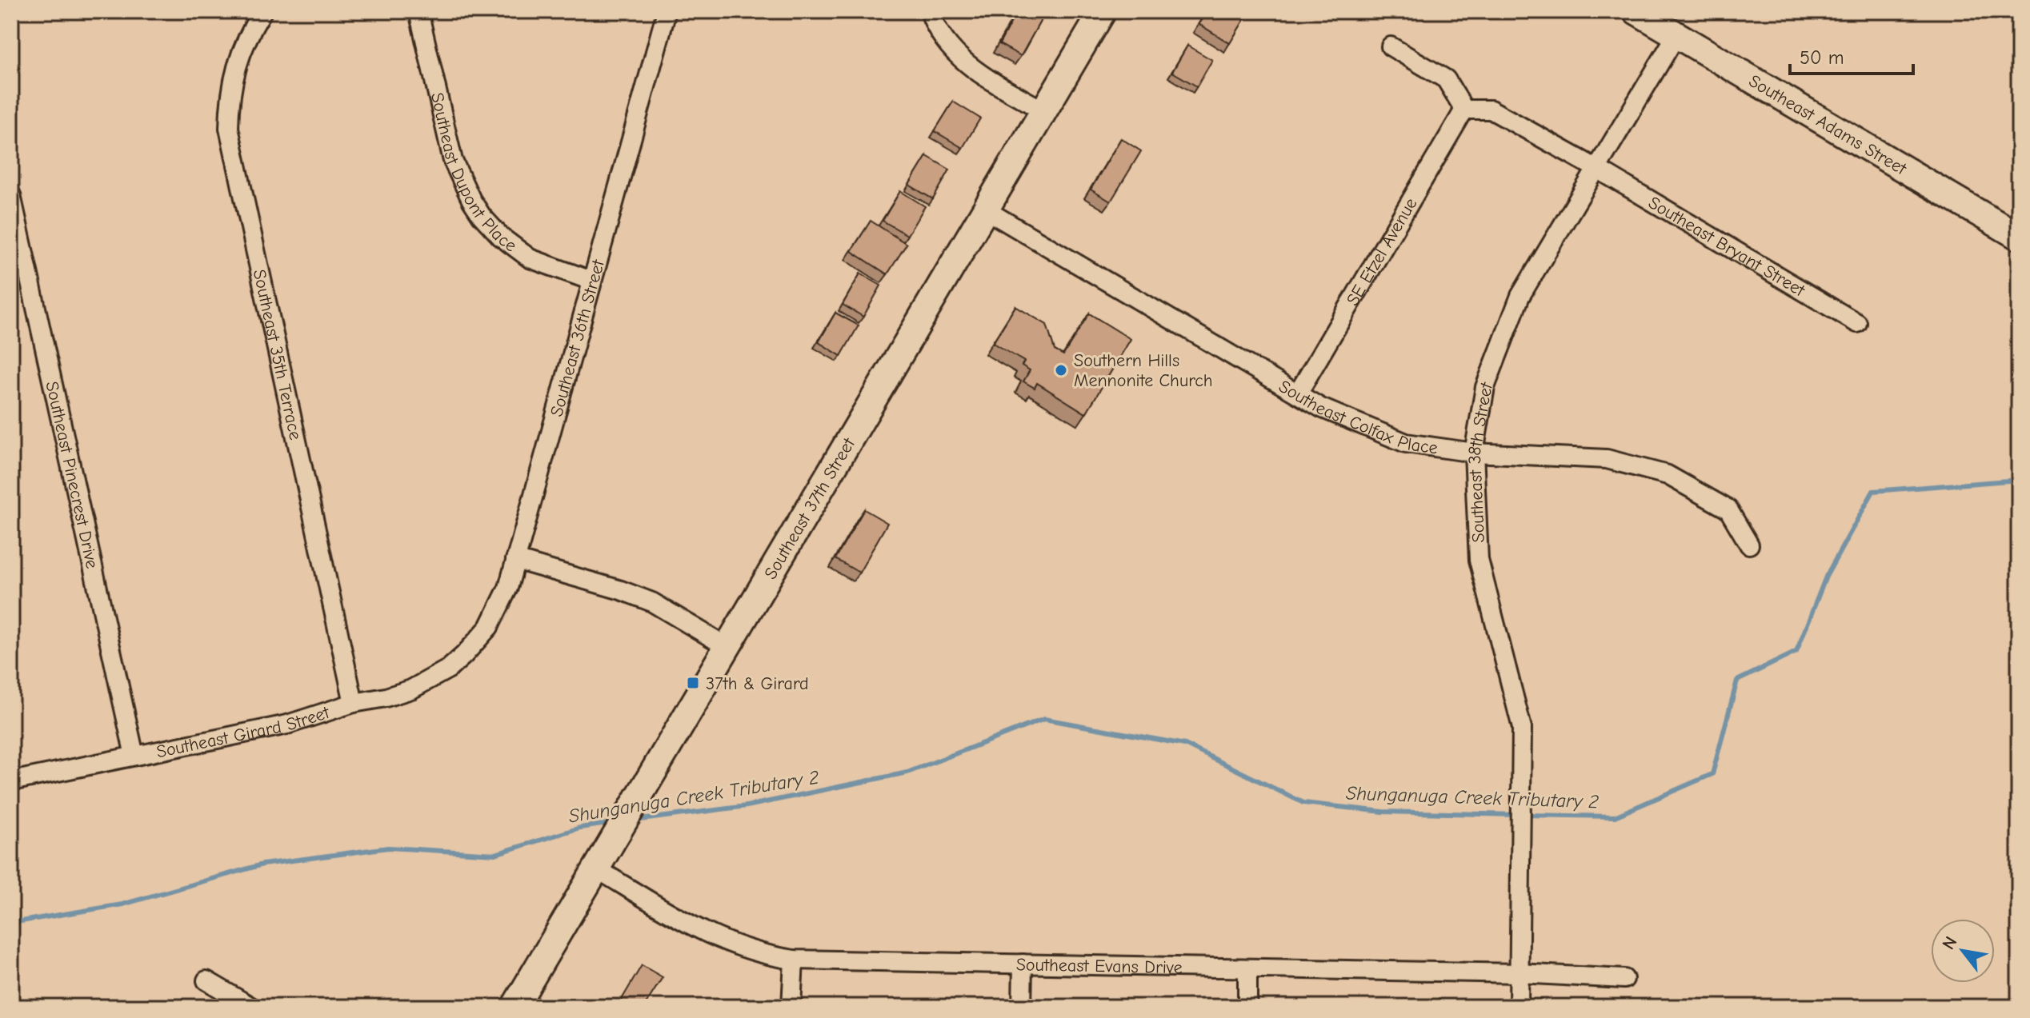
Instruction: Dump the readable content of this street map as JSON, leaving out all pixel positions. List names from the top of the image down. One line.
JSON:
{"streets":{"main road":["Southeast Adams Street","Southeast 37th Street"],"street":["Southeast Dupont Place","Southeast Bryant Street","SE Etzel Avenue","Southeast 36th Street","Southeast 35th Terrace","Southeast Colfax Place","Southeast 38th Street","Southeast Pinecrest Drive","Southeast Girard Street","Southeast Evans Drive"]},"crossings":[["Southeast Adams Street","Southeast 38th Street"],["Southeast Dupont Place","Southeast 36th Street"],["Southeast Bryant Street","SE Etzel Avenue"],["Southeast Bryant Street","Southeast 38th Street"],["SE Etzel Avenue","Southeast Colfax Place"],["Southeast 36th Street","Southeast Girard Street"],["Southeast 35th Terrace","Southeast Girard Street"],["Southeast Colfax Place","Southeast 38th Street"],["Southeast Colfax Place","Southeast 37th Street"],["Southeast 38th Street","Southeast Evans Drive"],["Southeast Pinecrest Drive","Southeast Girard Street"],["Southeast 37th Street","Southeast Evans Drive"]],"water":["Shunganuga Creek Tributary 2"],"places":{"other":["Southern Hills Mennonite Church"],"transit":["37th & Girard"]},"scale_bar":"50 m","north":"top left"}
